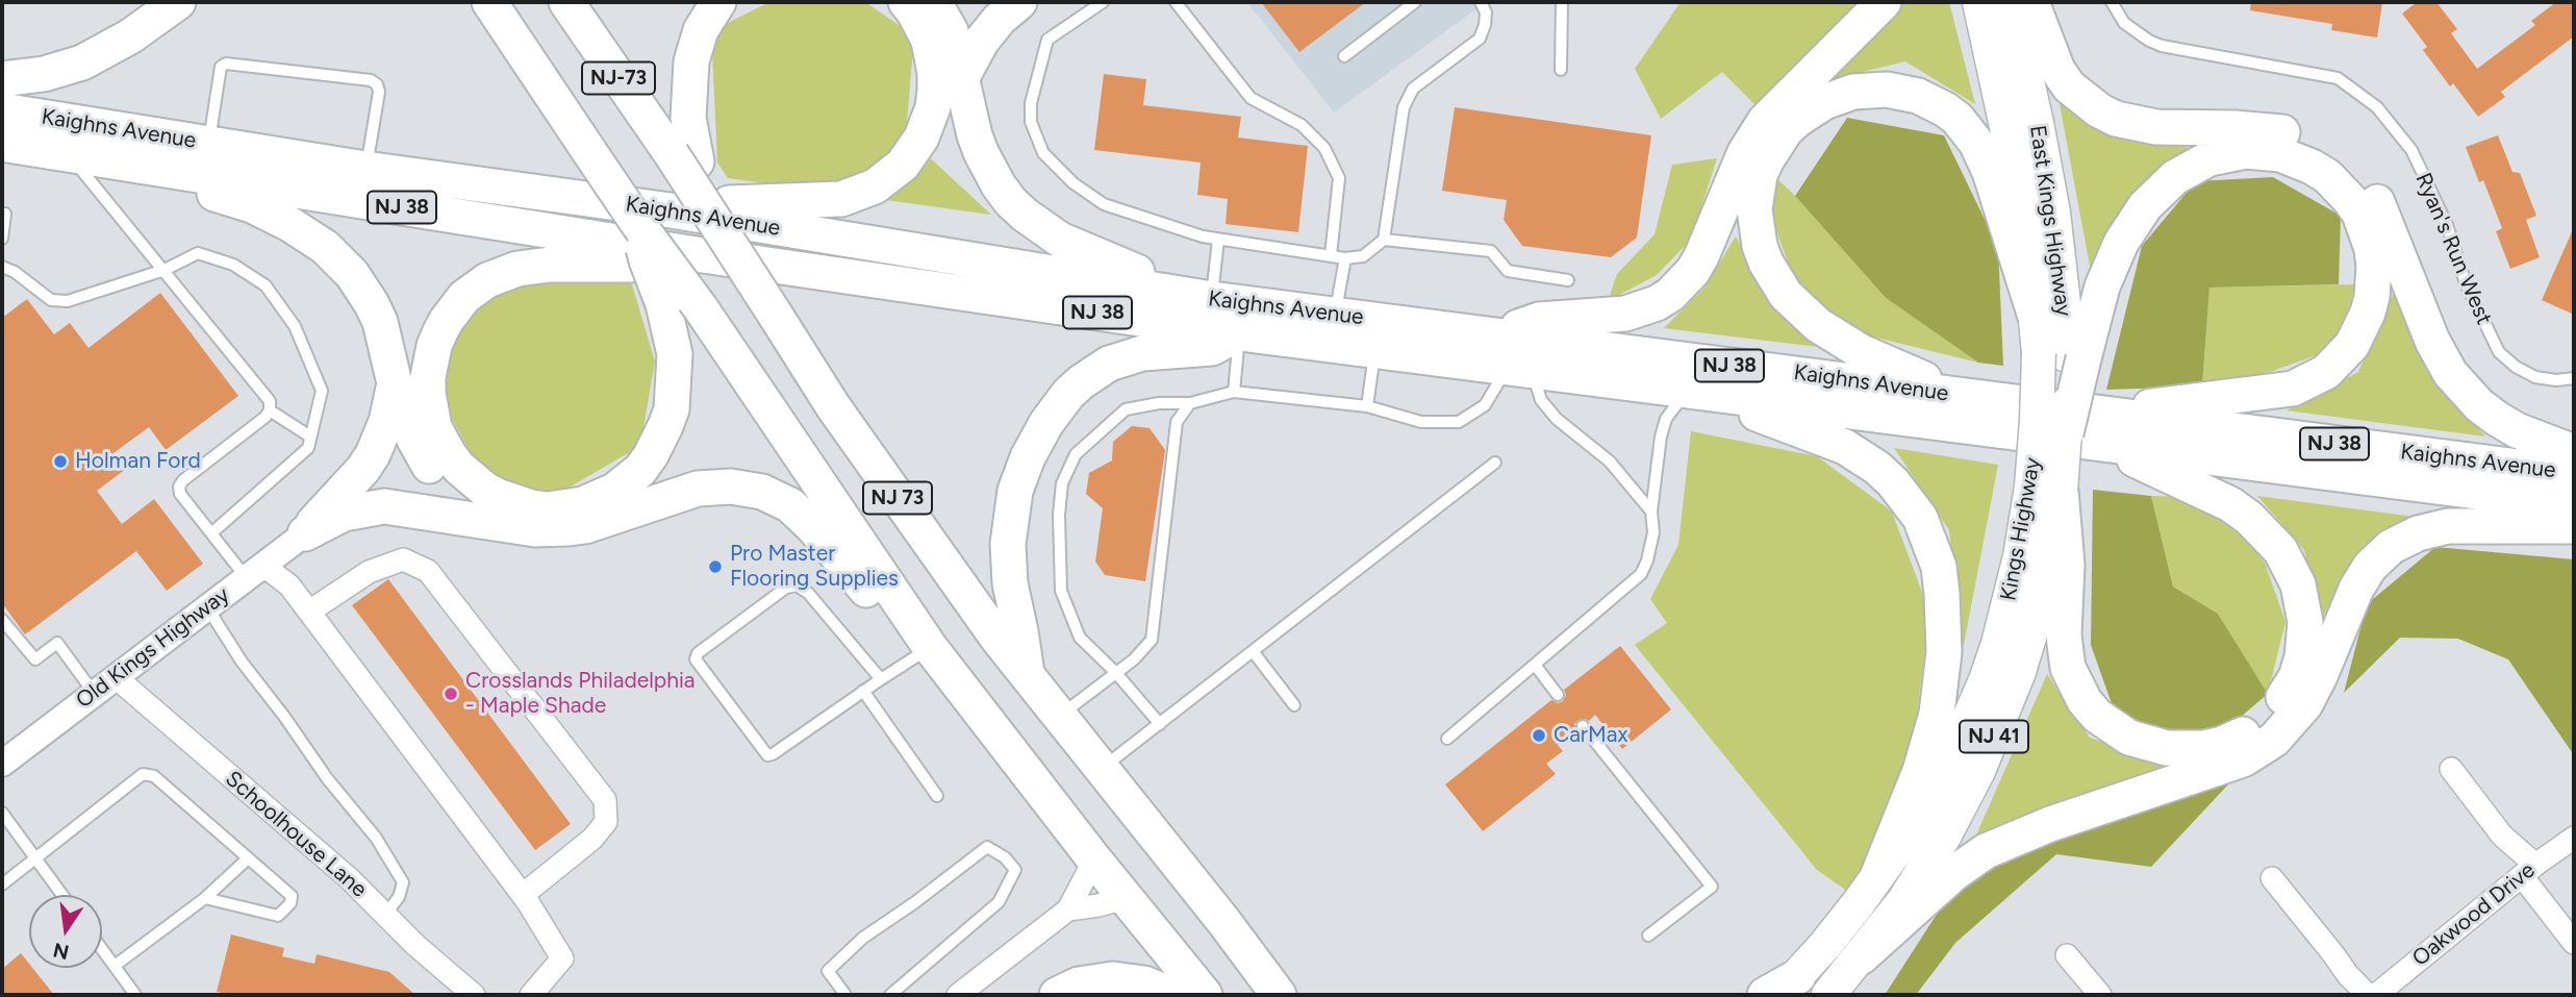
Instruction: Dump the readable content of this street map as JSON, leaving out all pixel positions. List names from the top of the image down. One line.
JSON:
{"streets":{"highway":["NJ-73","Kaighns Avenue","NJ 38","NJ 73"],"main road":["East Kings Highway","Kings Highway","NJ 41"],"street":["Old Kings Highway","Schoolhouse Lane","Oakwood Drive"],"lane":["Ryan's Run West"]},"crossings":[["NJ-73","NJ 73"],["Kaighns Avenue","NJ 73"],["East Kings Highway","Kings Highway"],["Kings Highway","NJ 41"],["Old Kings Highway","Schoolhouse Lane"]],"places":["Holman Ford","Pro Master Flooring Supplies","Crosslands Philadelphia - Maple Shade","CarMax"],"north":"bottom"}
